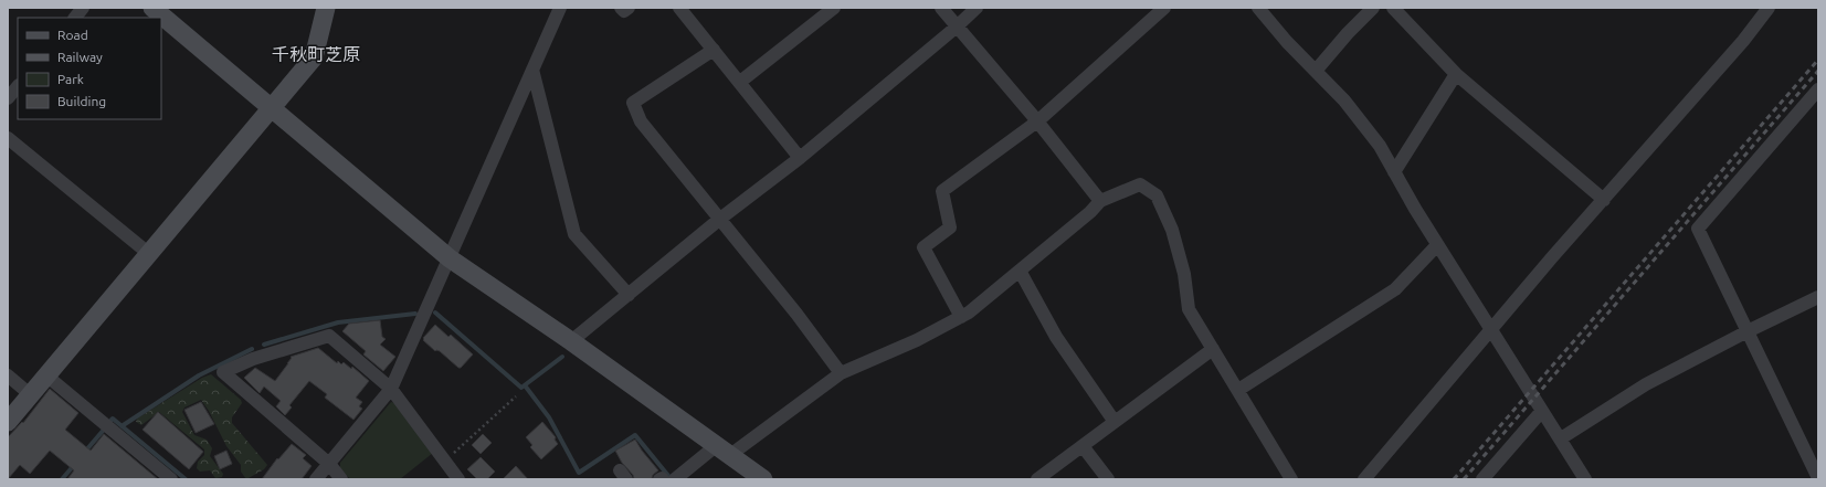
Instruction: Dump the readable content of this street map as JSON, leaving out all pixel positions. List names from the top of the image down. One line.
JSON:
{"districts":["千秋町芝原"],"legend":["Road","Railway","Park","Building"]}
